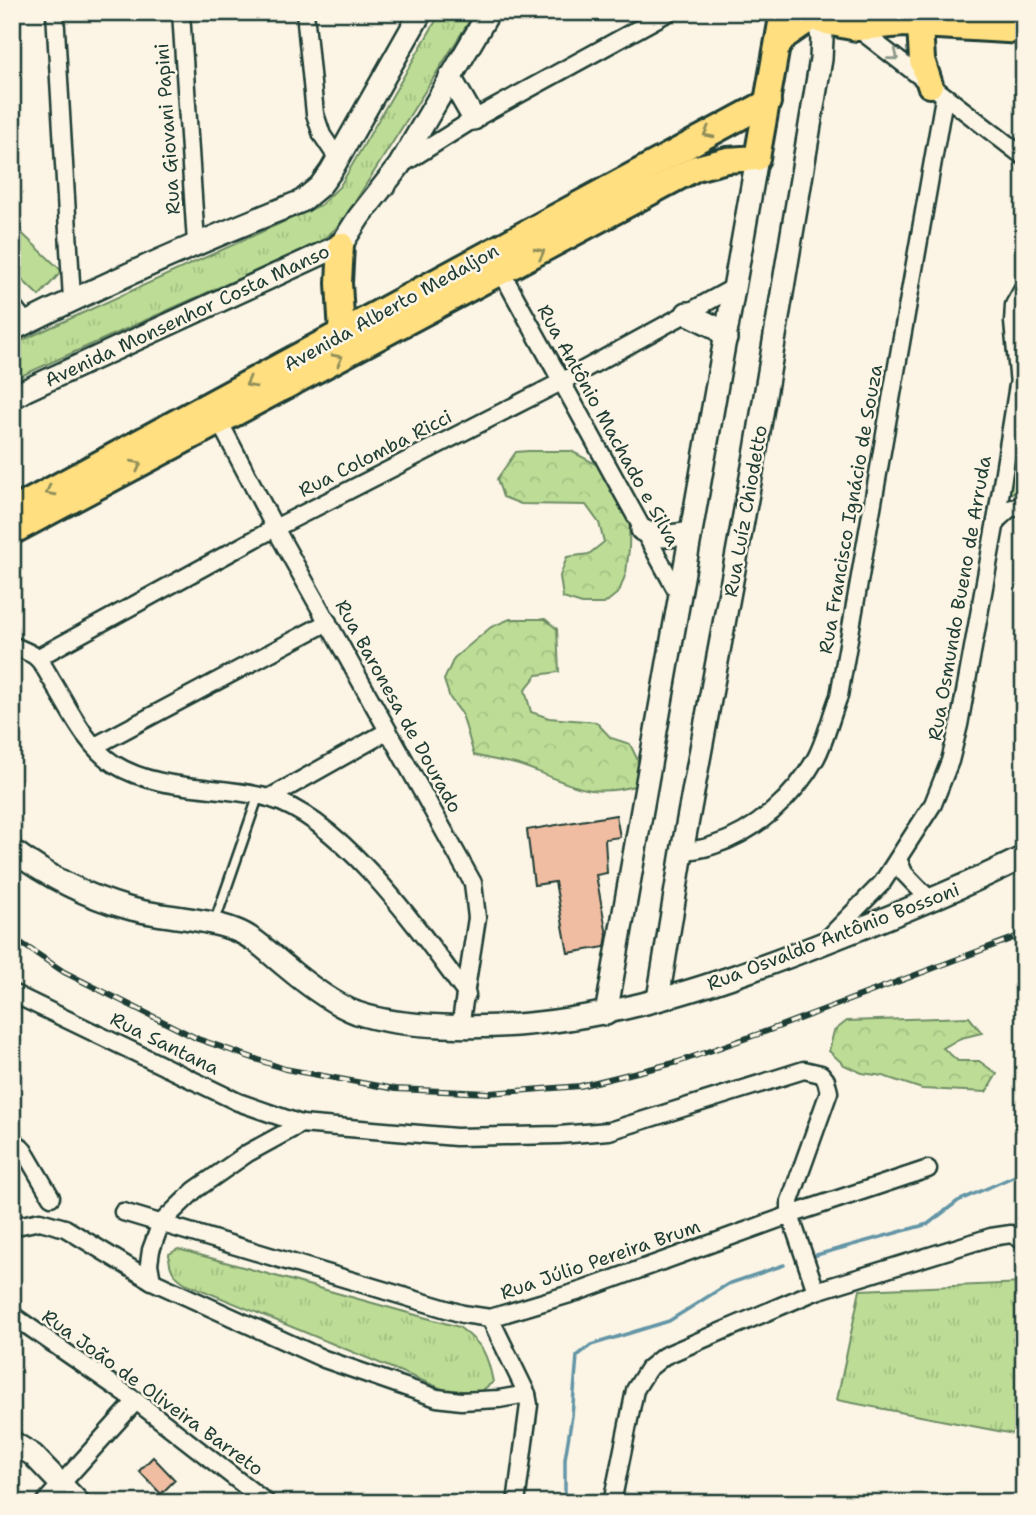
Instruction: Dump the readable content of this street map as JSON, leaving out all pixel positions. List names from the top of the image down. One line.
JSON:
{"streets":{"main road":["Avenida Alberto Medaljon"],"street":["Rua Giovani Papini","Avenida Monsenhor Costa Manso","Rua Antônio Machado e Silva","Rua Colomba Ricci","Rua Francisco Ignácio de Souza","Rua Luíz Chiodetto","Rua Osmundo Bueno de Arruda","Rua Baronesa de Dourado","Rua Osvaldo Antônio Bossoni","Rua Santana","Rua Júlio Pereira Brum","Rua João de Oliveira Barreto"]},"crossings":[["Avenida Alberto Medaljon","Rua Antônio Machado e Silva"],["Avenida Alberto Medaljon","Rua Baronesa de Dourado"],["Rua Antônio Machado e Silva","Rua Colomba Ricci"],["Rua Colomba Ricci","Rua Baronesa de Dourado"],["Rua Francisco Ignácio de Souza","Rua Luíz Chiodetto"],["Rua Luíz Chiodetto","Rua Osvaldo Antônio Bossoni"],["Rua Osmundo Bueno de Arruda","Rua Osvaldo Antônio Bossoni"],["Rua Baronesa de Dourado","Rua Osvaldo Antônio Bossoni"],["Rua Santana","Rua Júlio Pereira Brum"]]}
